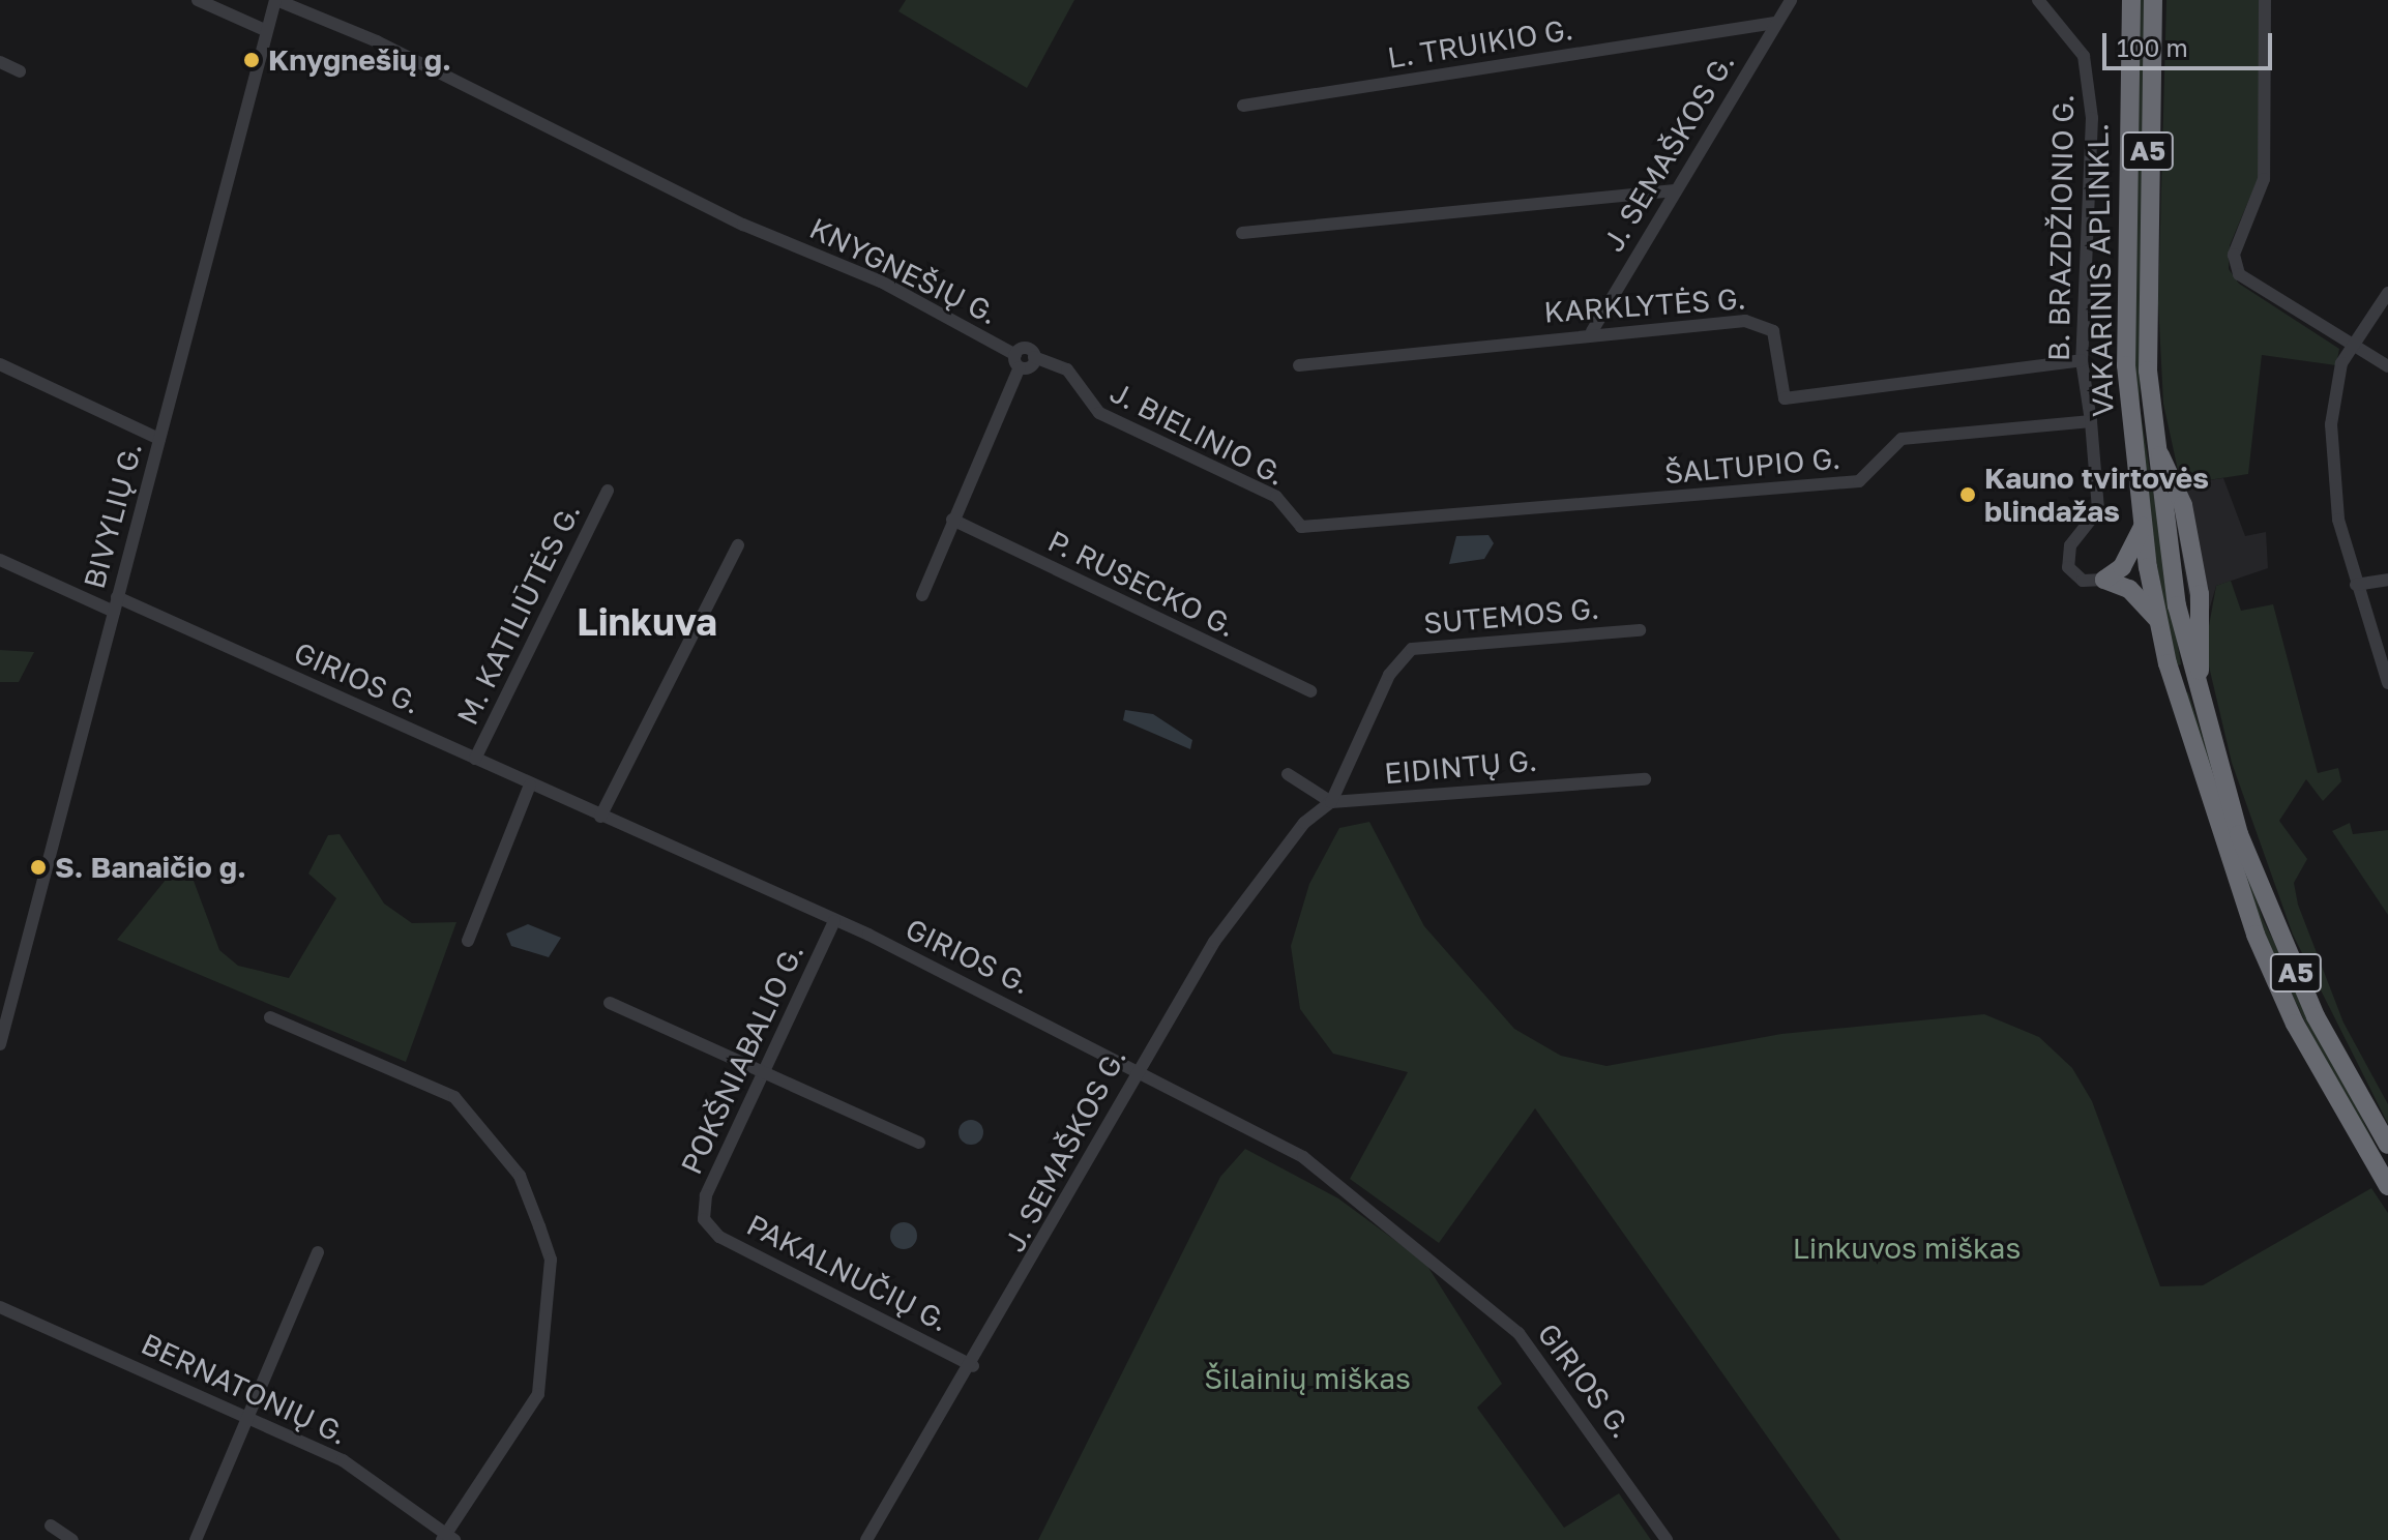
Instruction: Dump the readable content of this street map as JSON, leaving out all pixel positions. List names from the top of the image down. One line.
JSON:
{"streets":{"highway":["A5","VAKARINIS APLINKL."],"street":["L. TRUIKIO G.","J. SEMAŠKOS G.","B. BRAZDŽIONIO G.","KNYGNEŠIŲ G.","KARKLYTĖS G.","J. BIELINIO G.","ŠALTUPIO G.","BIVYLIŲ G.","P. RUSECKO G.","M. KATILIŪTĖS G.","SUTEMOS G.","GIRIOS G.","EIDINTŲ G.","POKŠNIABALIO G.","PAKALNUČIŲ G.","BERNATONIŲ G."]},"crossings":[["L. TRUIKIO G.","J. SEMAŠKOS G."],["J. SEMAŠKOS G.","KARKLYTĖS G."],["J. SEMAŠKOS G.","SUTEMOS G."],["J. SEMAŠKOS G.","GIRIOS G."],["J. SEMAŠKOS G.","EIDINTŲ G."],["J. SEMAŠKOS G.","PAKALNUČIŲ G."],["B. BRAZDŽIONIO G.","KARKLYTĖS G."],["B. BRAZDŽIONIO G.","ŠALTUPIO G."],["KNYGNEŠIŲ G.","J. BIELINIO G."],["KNYGNEŠIŲ G.","BIVYLIŲ G."],["J. BIELINIO G.","ŠALTUPIO G."],["BIVYLIŲ G.","GIRIOS G."],["M. KATILIŪTĖS G.","GIRIOS G."],["SUTEMOS G.","EIDINTŲ G."],["GIRIOS G.","POKŠNIABALIO G."],["POKŠNIABALIO G.","PAKALNUČIŲ G."]],"districts":["Linkuva"],"parks":["Linkuvos miškas","Šilainių miškas"],"places":["Knygnešių g.","Kauno tvirtovės blindažas","S. Banaičio g."],"scale_bar":"100 m"}
